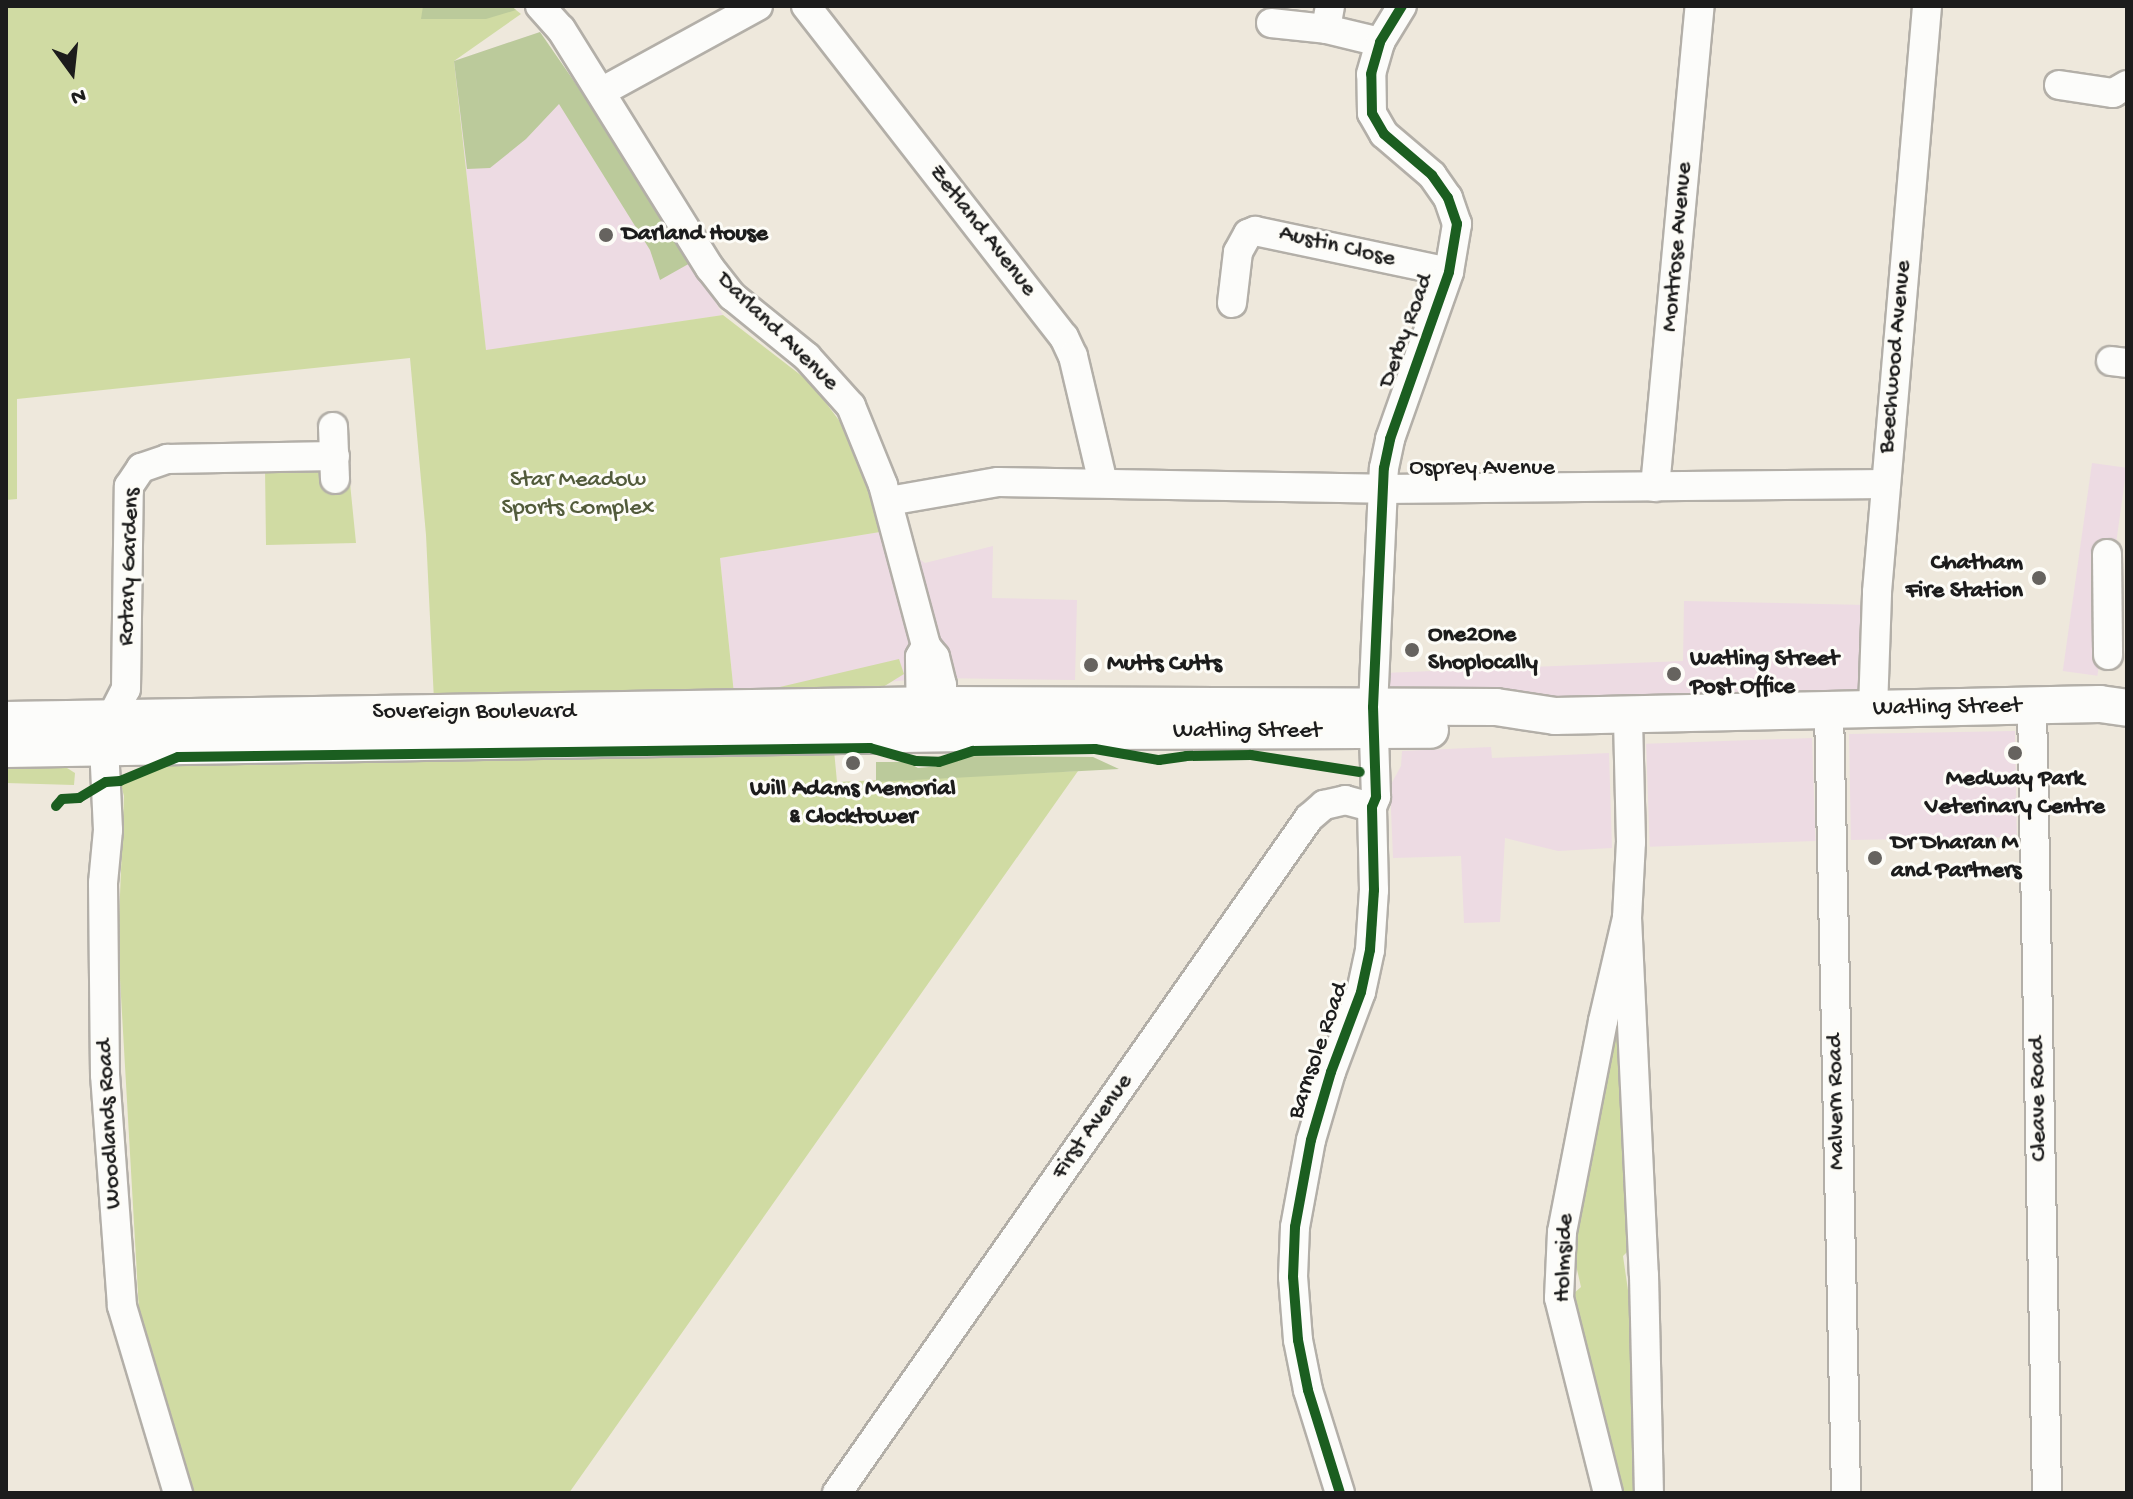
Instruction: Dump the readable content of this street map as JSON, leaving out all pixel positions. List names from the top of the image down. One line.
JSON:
{"streets":{"main road":["Watling Street","Sovereign Boulevard"],"street":["Zetland Avenue","Austin Close","Montrose Avenue","Derby Road","Darland Avenue","Beechwood Avenue","Osprey Avenue","Rotary Gardens","Barnsole Road","Cleave Road","Malvern Road","Woodlands Road","First Avenue","Holmside"]},"crossings":[["Zetland Avenue","Osprey Avenue"],["Austin Close","Derby Road"],["Montrose Avenue","Osprey Avenue"],["Derby Road","Osprey Avenue"],["Derby Road","Watling Street"],["Derby Road","Barnsole Road"],["Darland Avenue","Osprey Avenue"],["Darland Avenue","Watling Street"],["Darland Avenue","Sovereign Boulevard"],["Beechwood Avenue","Osprey Avenue"],["Beechwood Avenue","Watling Street"],["Rotary Gardens","Sovereign Boulevard"],["Rotary Gardens","Woodlands Road"],["Watling Street","Sovereign Boulevard"],["Watling Street","Barnsole Road"],["Watling Street","Cleave Road"],["Watling Street","Malvern Road"],["Watling Street","Holmside"],["Sovereign Boulevard","Woodlands Road"],["Barnsole Road","First Avenue"]],"parks":["Star Meadow Sports Complex"],"places":["Darland House","Chatham Fire Station","One2One Shoplocally","Mutts Cutts","Watling Street Post Office","Medway Park Veterinary Centre","Will Adams Memorial & Clocktower","Dr Dharan M and Partners"],"north":"bottom"}
